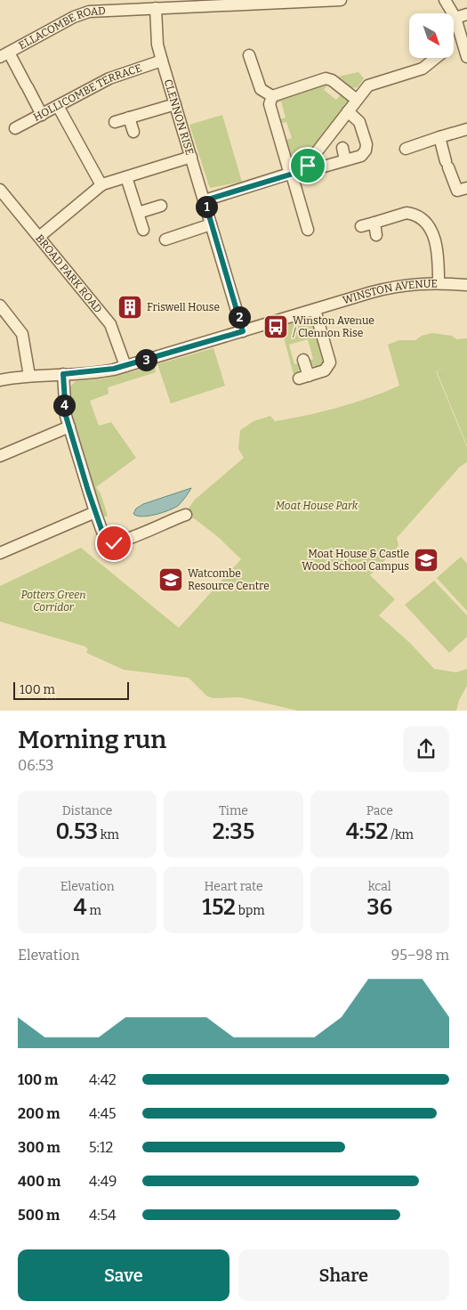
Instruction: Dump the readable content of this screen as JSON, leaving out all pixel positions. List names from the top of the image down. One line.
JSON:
{"streets":{"street":["ELLACOMBE ROAD","HOLLICOMBE TERRACE","CLENNON RISE","BROAD PARK ROAD","WINSTON AVENUE"]},"crossings":[["ELLACOMBE ROAD","CLENNON RISE"],["HOLLICOMBE TERRACE","CLENNON RISE"],["CLENNON RISE","WINSTON AVENUE"],["BROAD PARK ROAD","WINSTON AVENUE"]],"parks":["Moat House Park","Potters Green Corridor"],"places":{"building":["Friswell House"],"bus stop":["Winston Avenue / Clennon Rise"],"school or university":["Moat House & Castle Wood School Campus","Watcombe Resource Centre"]},"scale_bar":"100 m","north":"bottom right","page":{"pins":["1","2","3","4"],"scale":"100 m","heading":["Morning run","06:53"],"stats":[["Distance","0.53 km"],["Time","2:35"],["Pace","4:52 /km"],["Elevation","4 m"],["Heart rate","152 bpm"],["kcal","36"]],"chart":["Elevation","95–98 m"],"list":[{"name":"100 m","note":"4:42"},{"name":"200 m","note":"4:45"},{"name":"300 m","note":"5:12"},{"name":"400 m","note":"4:49"},{"name":"500 m","note":"4:54"}],"buttons":["Save","Share"]}}
